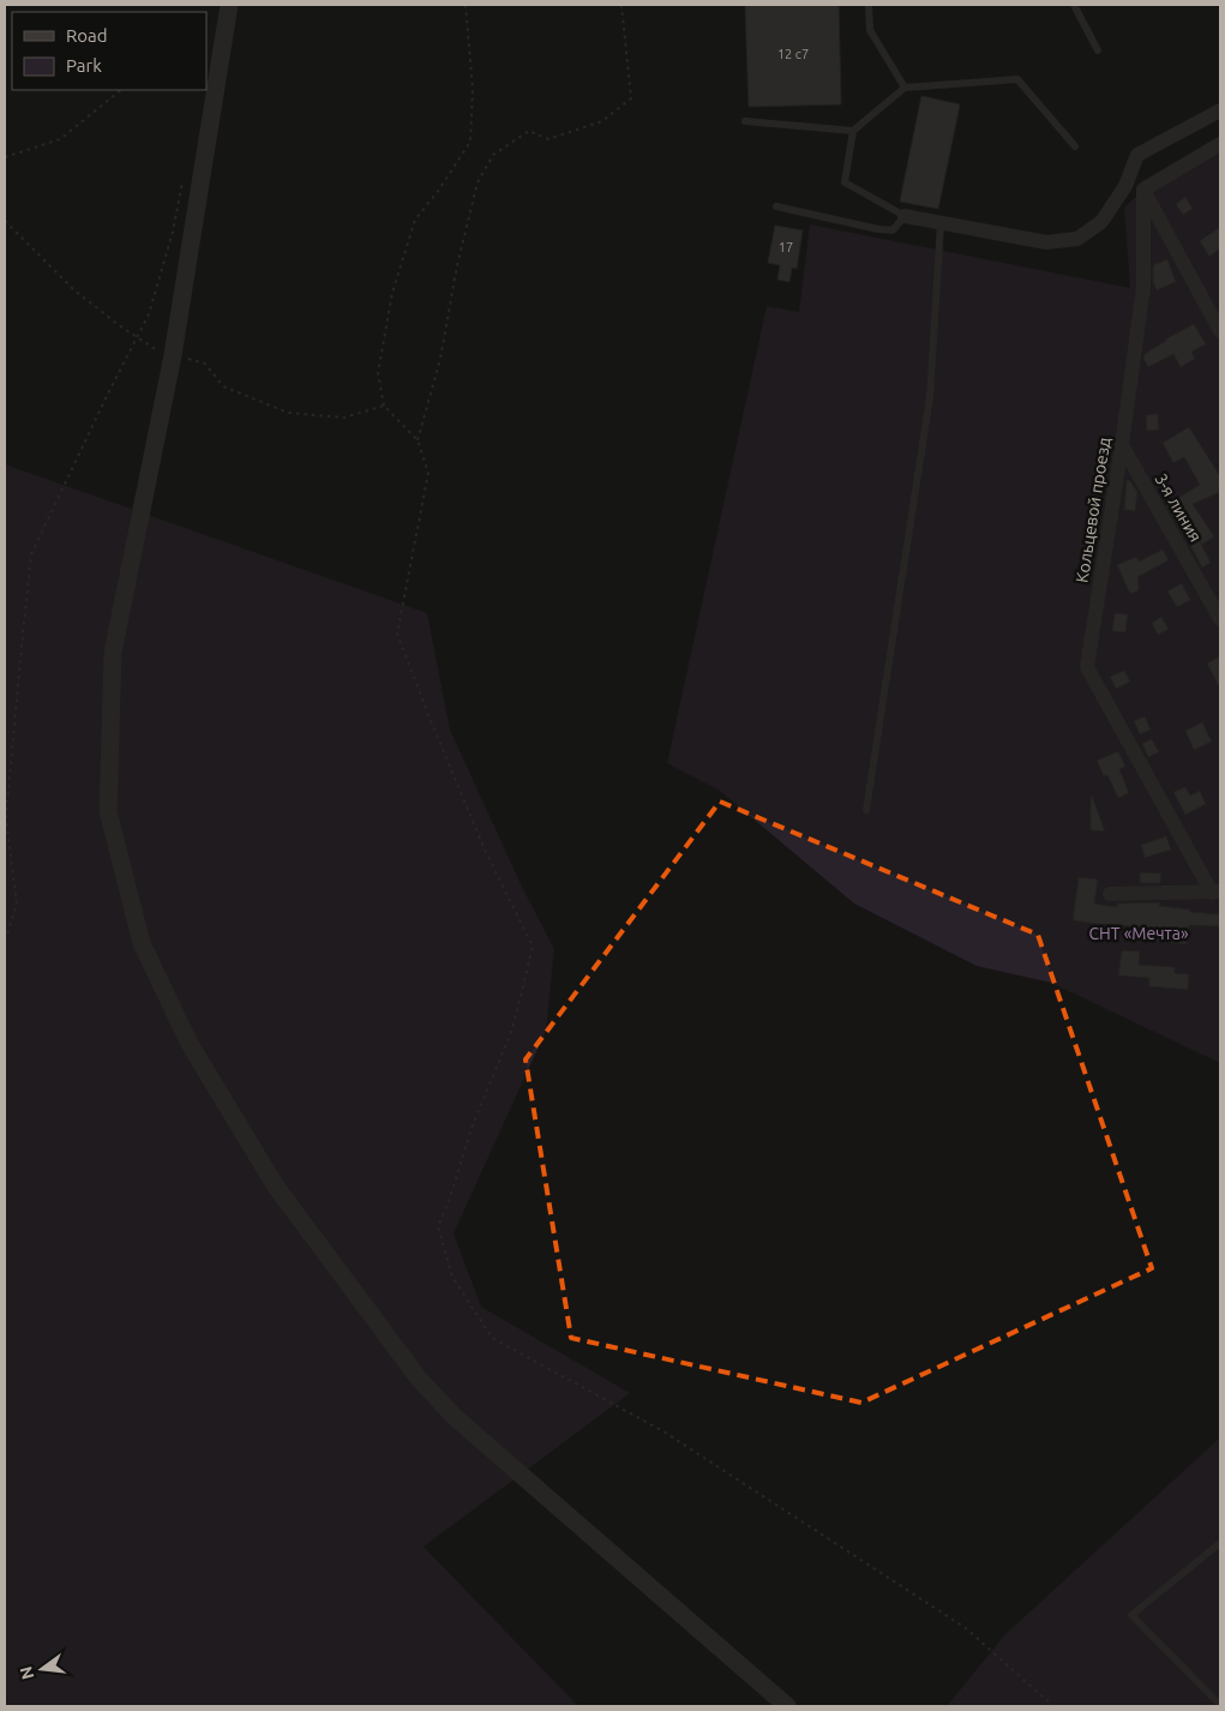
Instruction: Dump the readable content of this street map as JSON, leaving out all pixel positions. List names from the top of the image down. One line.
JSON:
{"streets":{"street":["3-я линия","Кольцевой проезд"]},"crossings":[["3-я линия","Кольцевой проезд"]],"parks":["СНТ «Мечта»"],"house_numbers":["12 с7","17"],"legend":["Road","Park"],"north":"left"}
